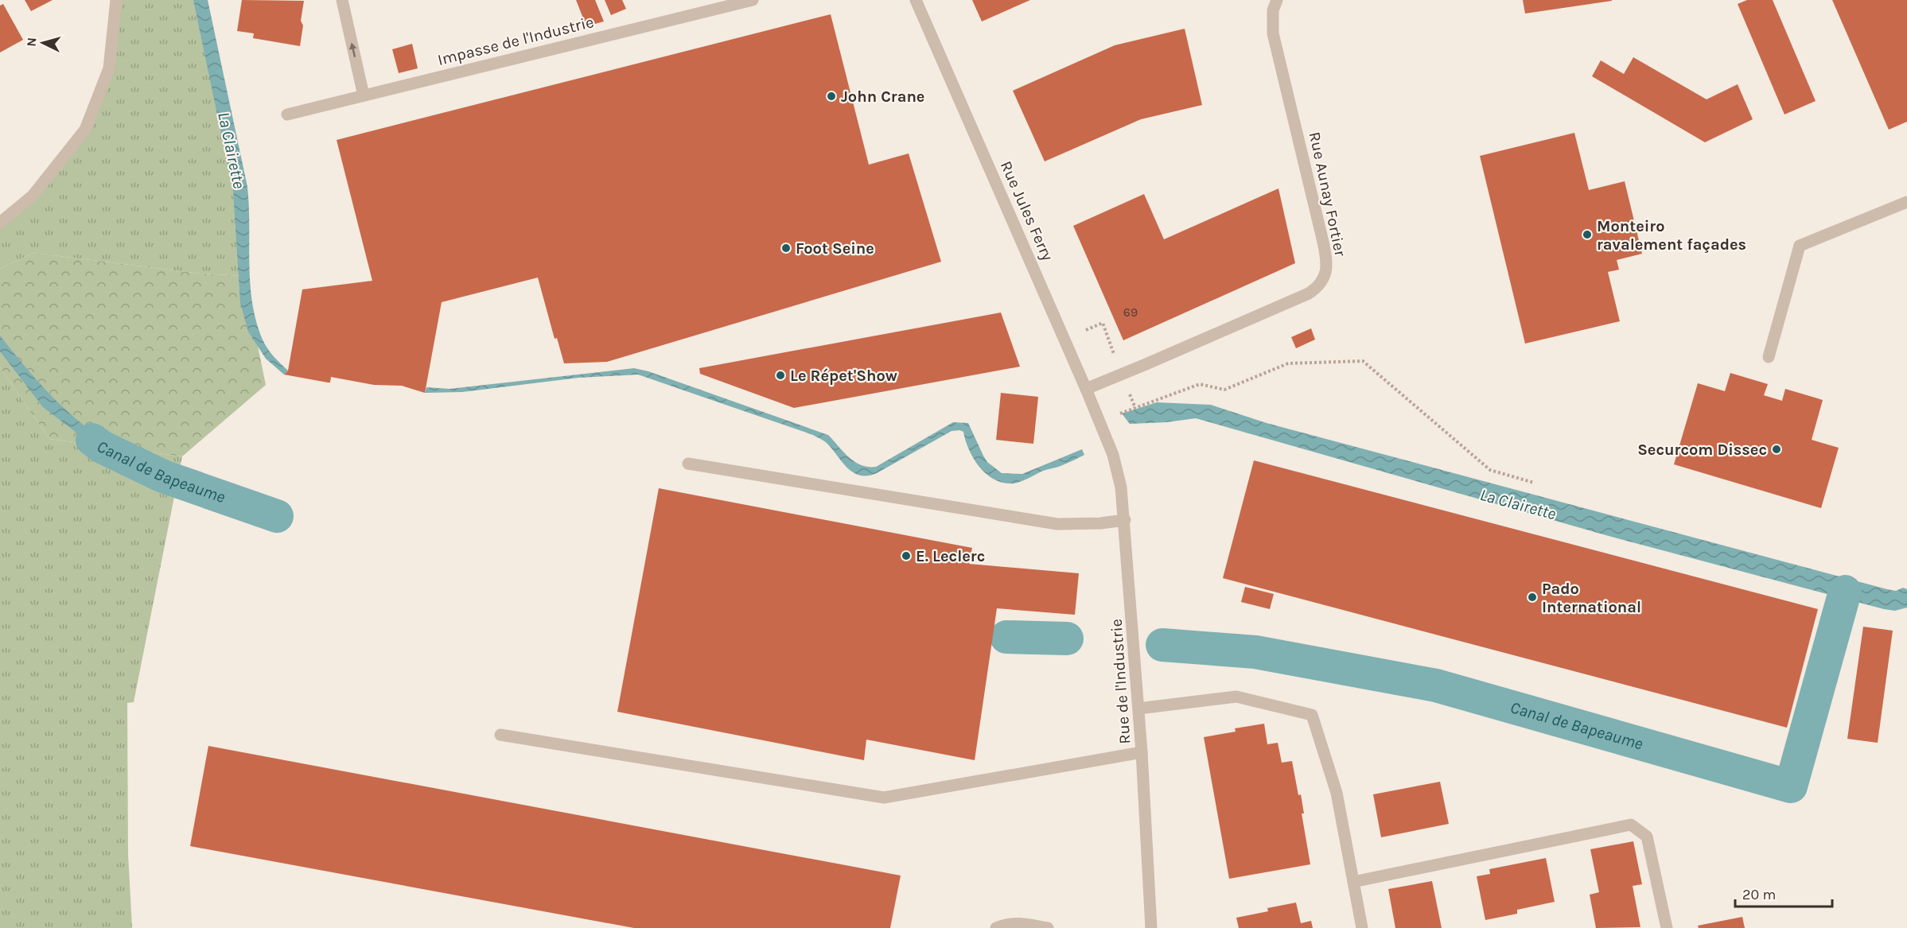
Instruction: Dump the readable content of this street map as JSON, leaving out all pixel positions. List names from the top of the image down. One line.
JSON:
{"streets":{"street":["Impasse de l'Industrie","Rue Aunay Fortier","Rue Jules Ferry","Rue de l'Industrie"]},"crossings":[["Rue Aunay Fortier","Rue Jules Ferry"],["Rue Jules Ferry","Rue de l'Industrie"]],"water":["La Clairette","Canal de Bapeaume"],"places":["John Crane","Monteiro ravalement façades","Foot Seine","Le Répet'Show","Securcom Dissec","E. Leclerc","Pado International"],"house_numbers":["69"],"scale_bar":"20 m","north":"left"}
